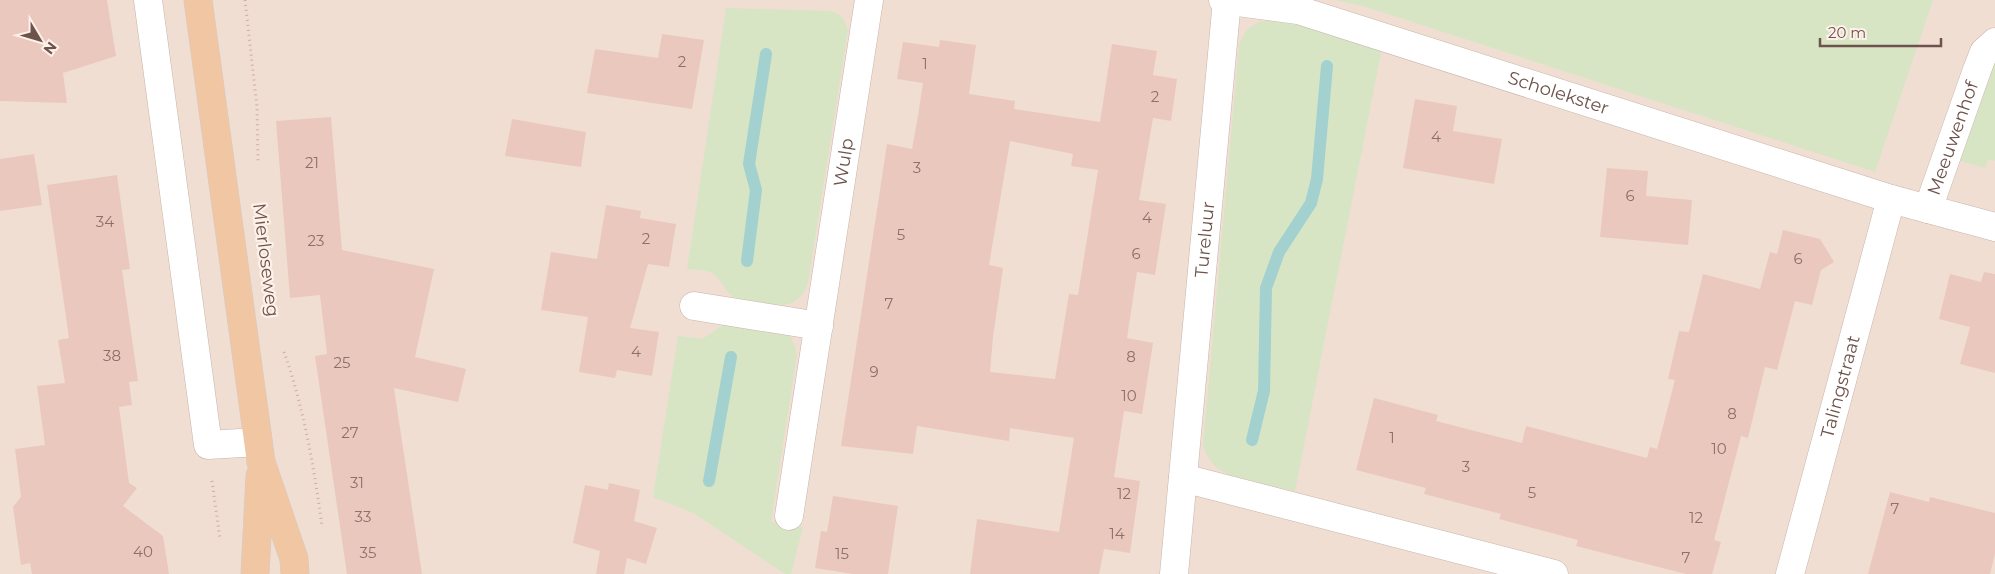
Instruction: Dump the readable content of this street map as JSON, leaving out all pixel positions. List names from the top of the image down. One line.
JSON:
{"streets":{"main road":["Mierloseweg"],"street":["Scholekster","Meeuwenhof","Wulp","Tureluur","Talingstraat"]},"crossings":[["Scholekster","Meeuwenhof"],["Scholekster","Tureluur"],["Scholekster","Talingstraat"]],"house_numbers":["2","1","2","4","21","3","6","4","34","5","2","23","6","6","7","4","38","8","25","9","10","8","27","1","10","3","31","5","12","7","33","12","14","40","35","15","7"],"scale_bar":"20 m","north":"bottom right"}
